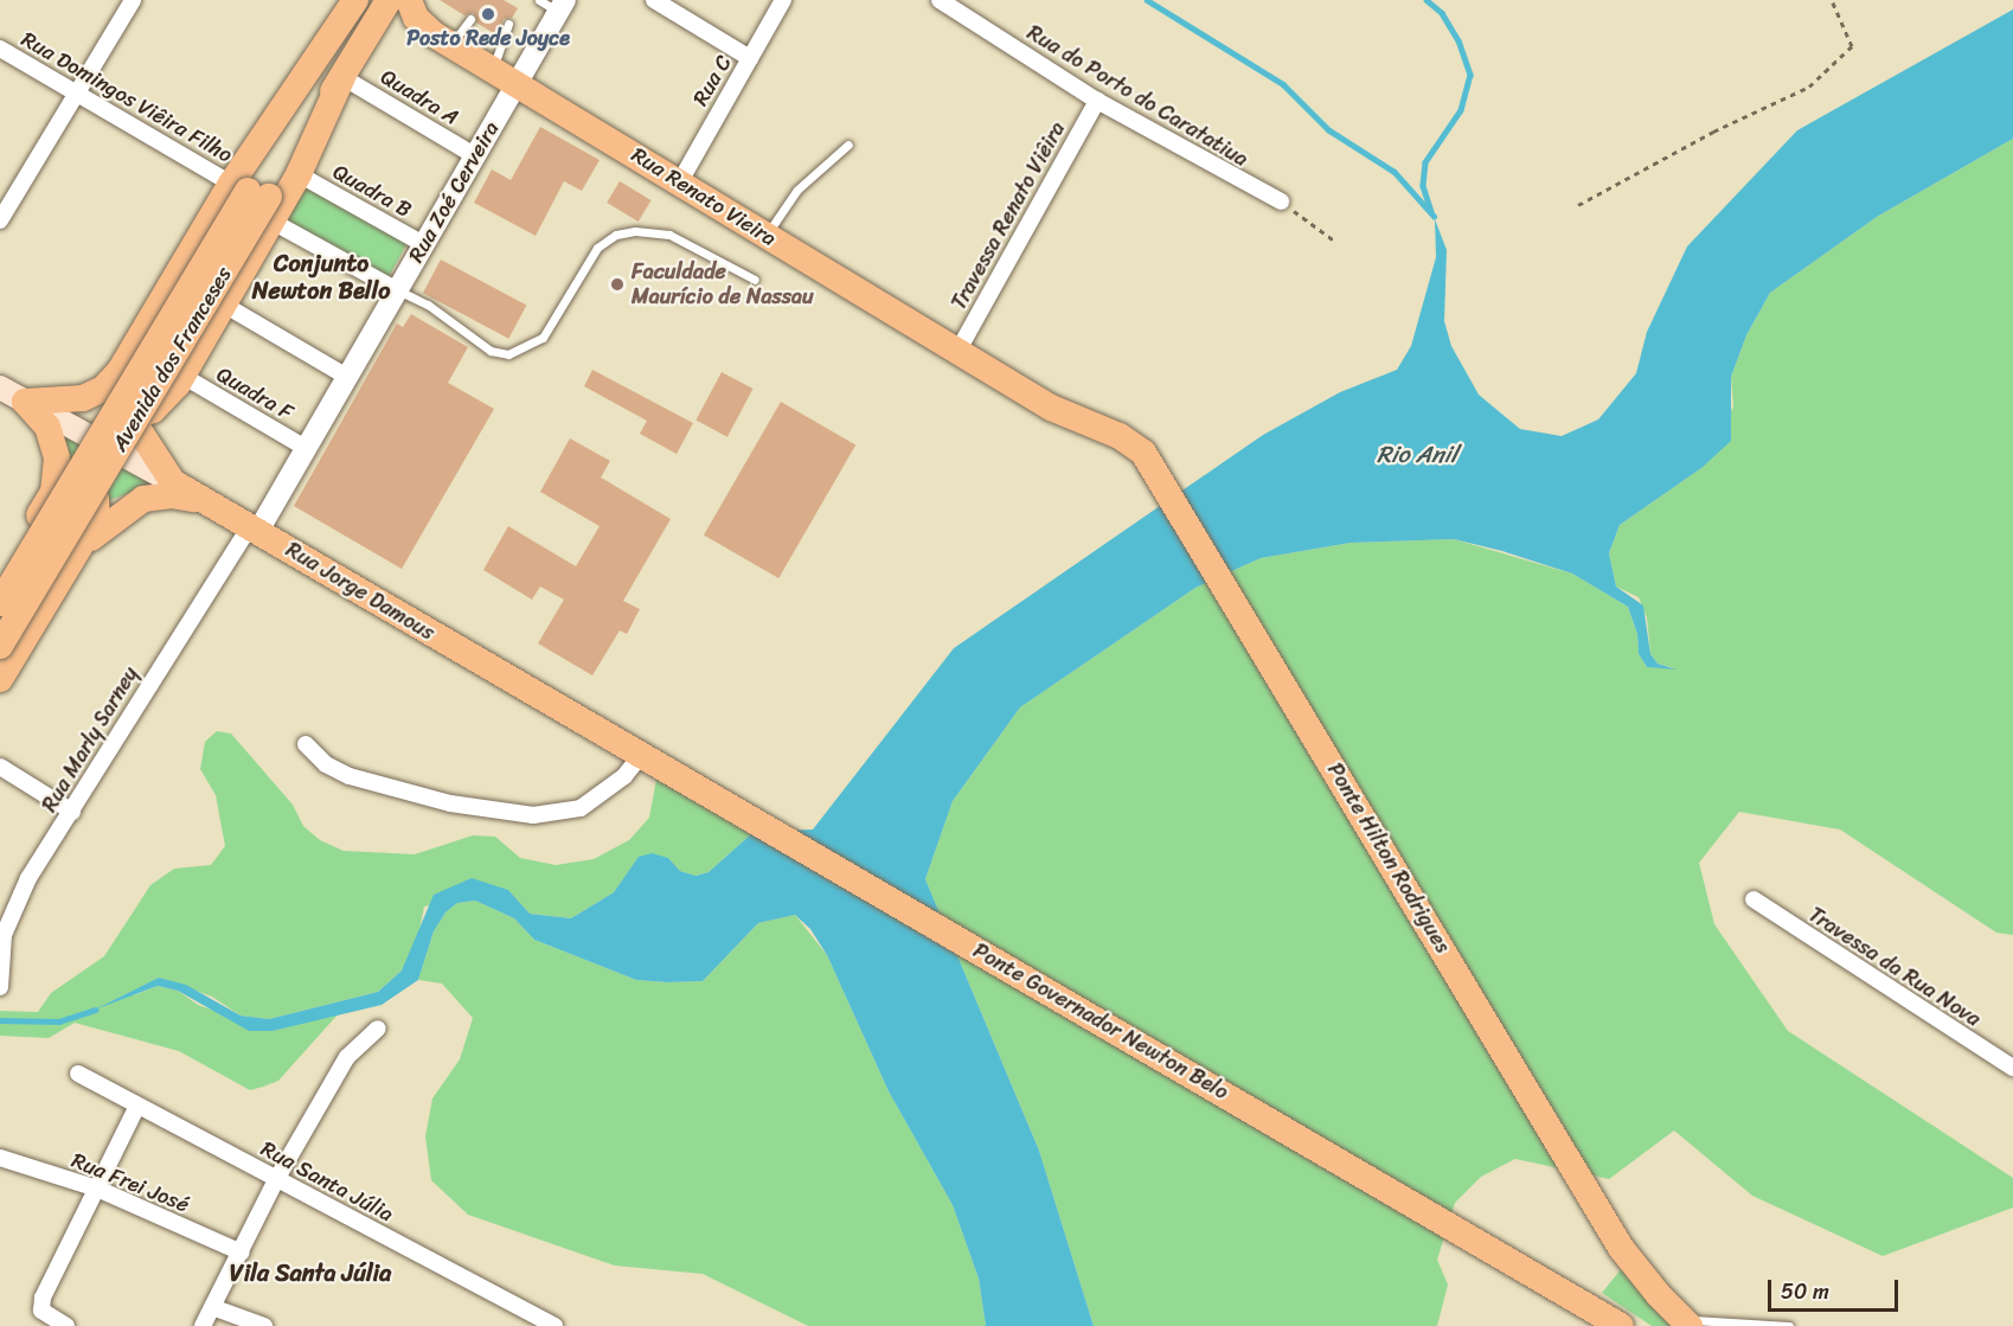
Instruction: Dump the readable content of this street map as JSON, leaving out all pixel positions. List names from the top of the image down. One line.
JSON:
{"streets":{"main road":["Rua Renato Vieira","Avenida dos Franceses","Rua Jorge Damous","Ponte Hilton Rodrigues","Ponte Governador Newton Belo"],"street":["Rua C","Rua do Porto do Caratatiua","Rua Domingos Viêira Filho","Quadra A","Quadra B","Rua Zoé Cerveira","Travessa Renato Viêira","Quadra F","Rua Marly Sarney","Travessa da Rua Nova","Rua Santa Júlia","Rua Frei José"]},"crossings":[["Rua C","Rua Renato Vieira"],["Rua do Porto do Caratatiua","Travessa Renato Viêira"],["Rua Domingos Viêira Filho","Rua Zoé Cerveira"],["Rua Domingos Viêira Filho","Avenida dos Franceses"],["Quadra A","Rua Zoé Cerveira"],["Quadra A","Avenida dos Franceses"],["Quadra B","Rua Zoé Cerveira"],["Rua Zoé Cerveira","Rua Renato Vieira"],["Rua Zoé Cerveira","Quadra F"],["Rua Zoé Cerveira","Rua Jorge Damous"],["Rua Zoé Cerveira","Rua Marly Sarney"],["Rua Renato Vieira","Travessa Renato Viêira"],["Rua Renato Vieira","Ponte Hilton Rodrigues"],["Rua Jorge Damous","Rua Marly Sarney"],["Rua Jorge Damous","Ponte Governador Newton Belo"]],"districts":["Conjunto Newton Bello","Vila Santa Júlia"],"water":["Rio Anil"],"places":["Posto Rede Joyce","Faculdade Maurício de Nassau"],"scale_bar":"50 m"}
